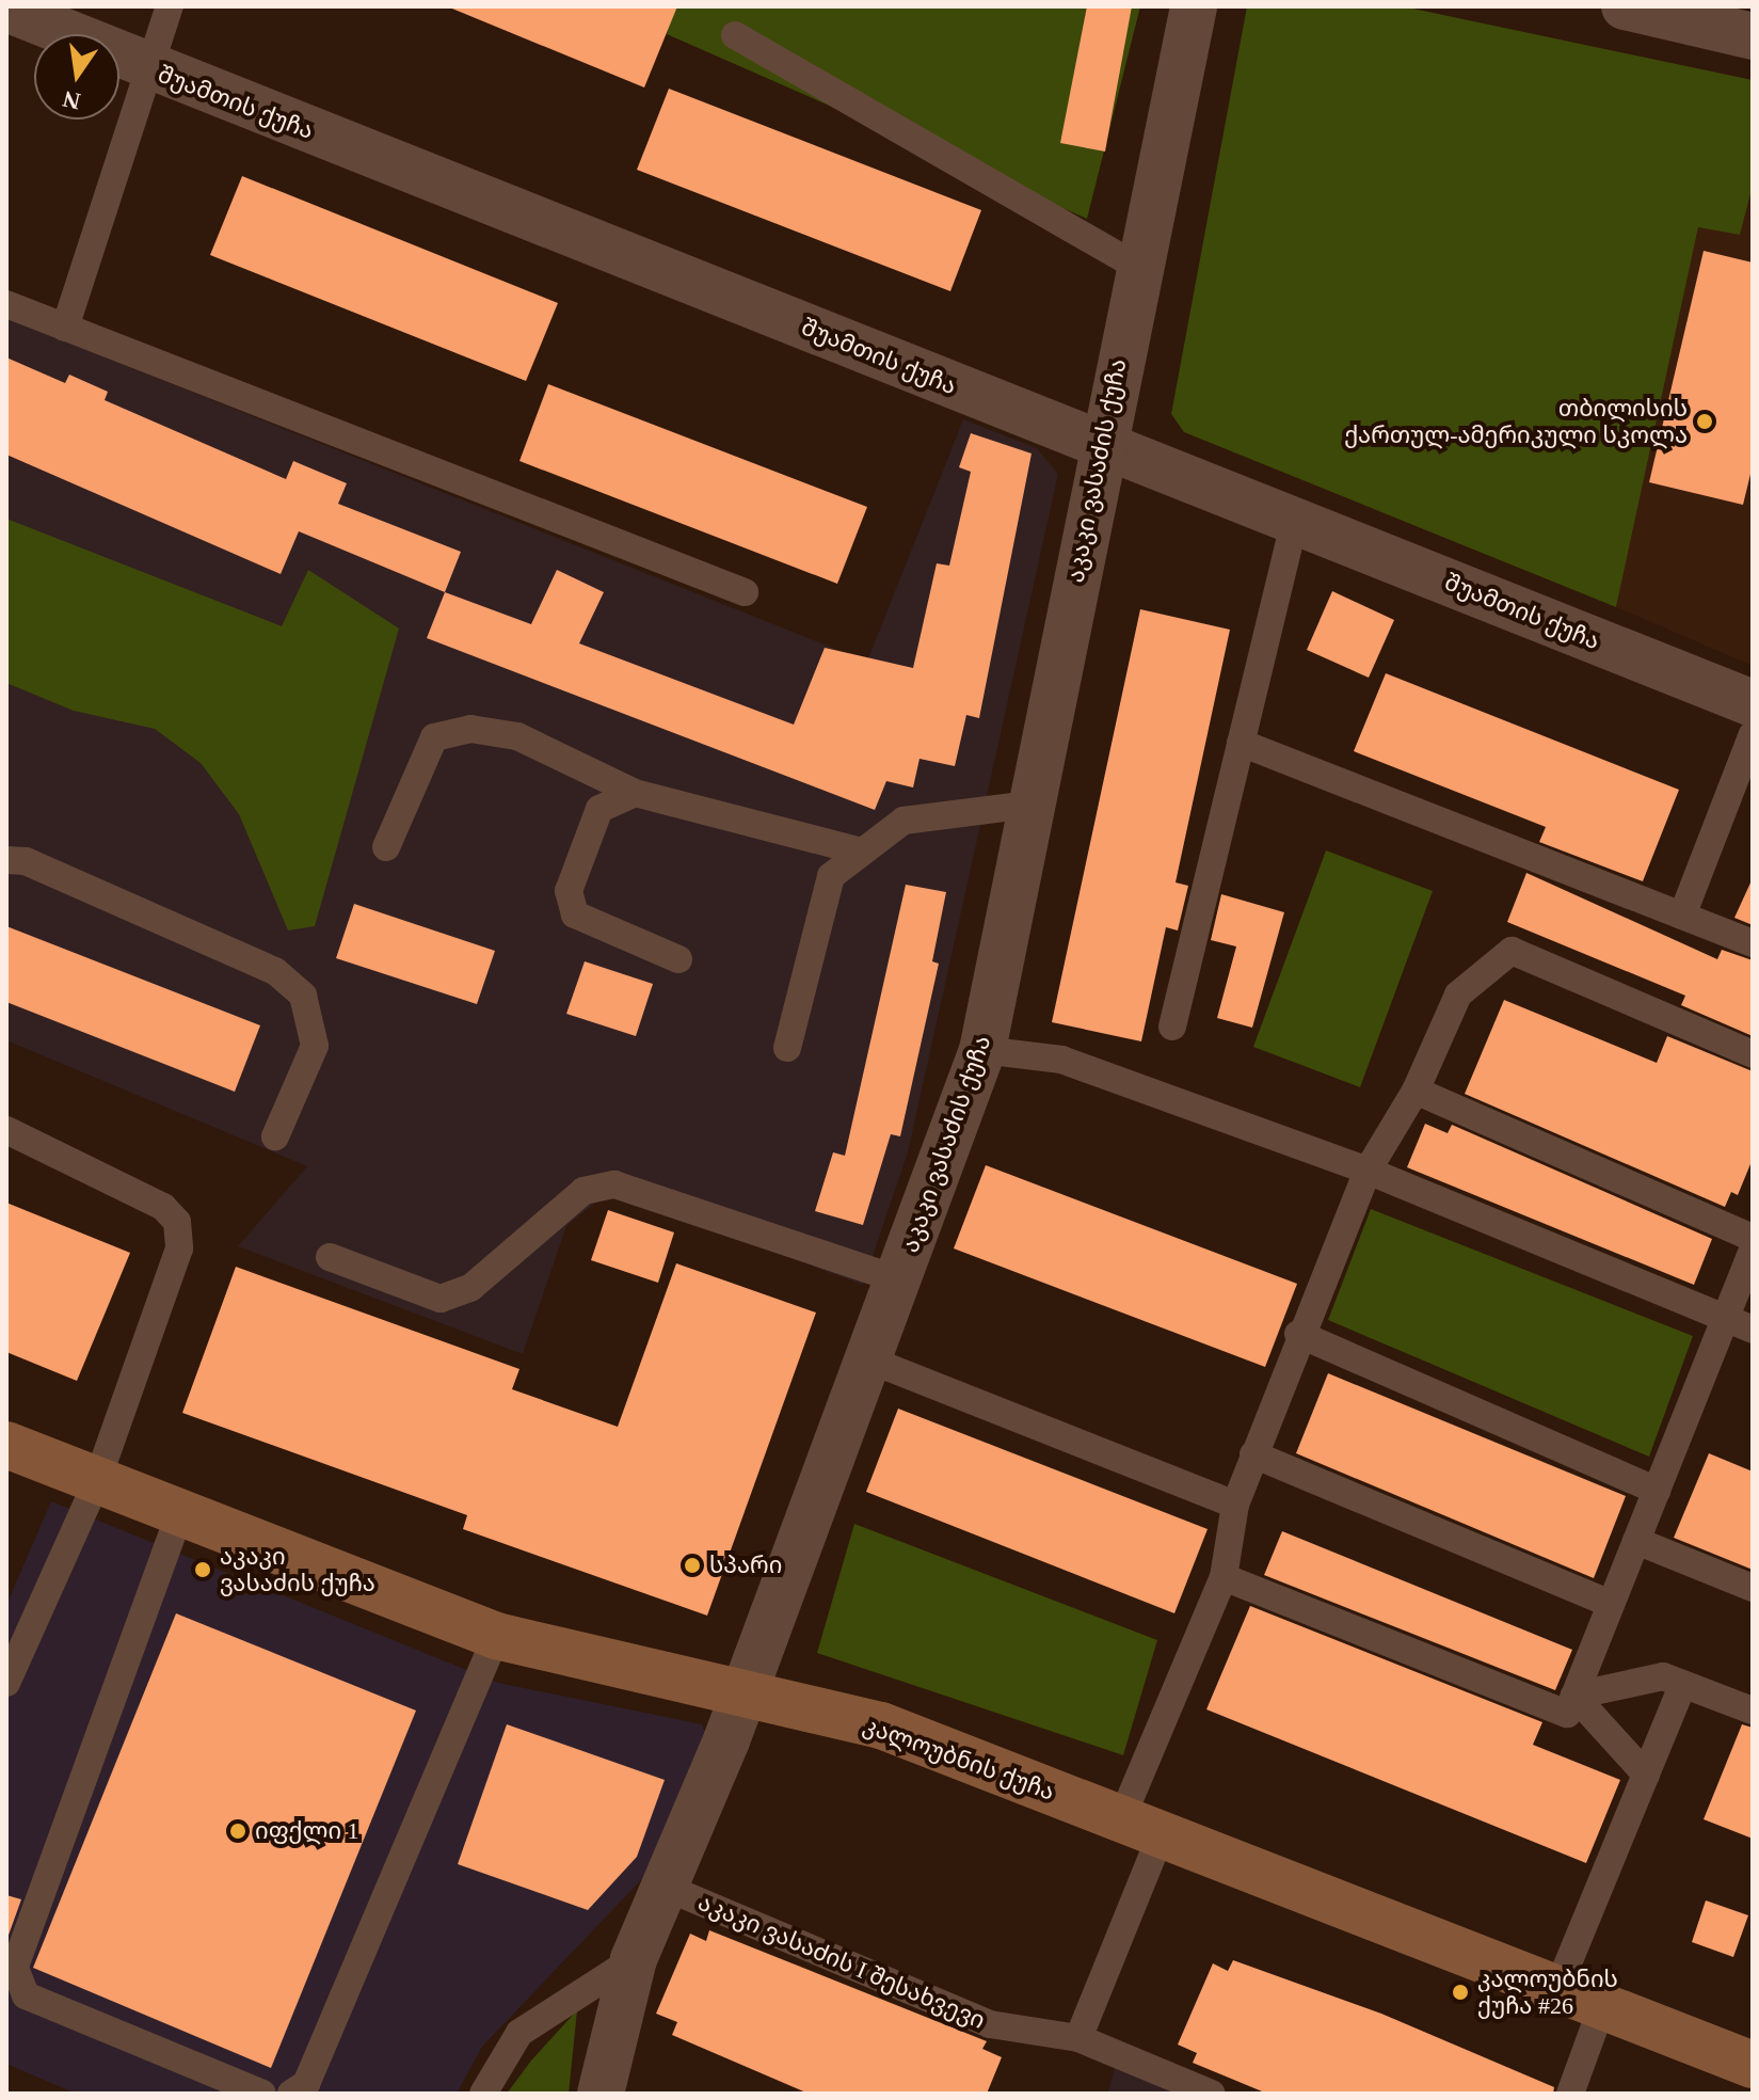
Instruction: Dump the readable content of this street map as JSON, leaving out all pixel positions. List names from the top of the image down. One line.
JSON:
{"streets":{"street":["შუამთის ქუჩა","აკაკი ვასაძის ქუჩა","კალოუბნის ქუჩა"],"lane":["აკაკი ვასაძის I შესახვევი"]},"crossings":[["შუამთის ქუჩა","აკაკი ვასაძის ქუჩა"],["აკაკი ვასაძის ქუჩა","კალოუბნის ქუჩა"],["აკაკი ვასაძის ქუჩა","აკაკი ვასაძის I შესახვევი"]],"places":["თბილისის ქართულ-ამერიკული სკოლა","სპარი","აკაკი ვასაძის ქუჩა","იფქლი 1","კალოუბნის ქუჩა #26"],"north":"bottom"}
